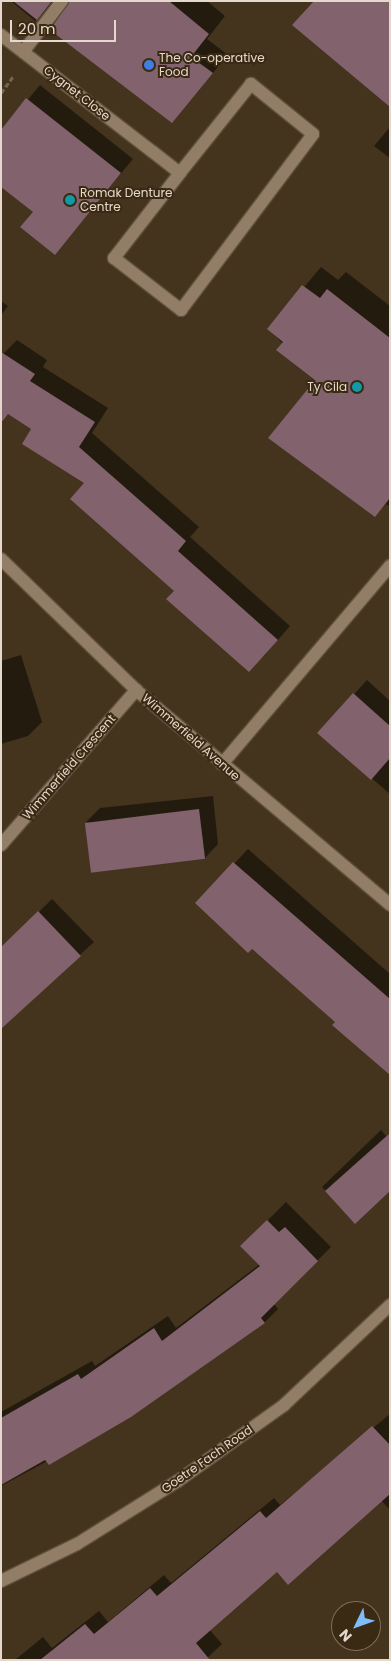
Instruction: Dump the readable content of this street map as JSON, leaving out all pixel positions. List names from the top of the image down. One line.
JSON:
{"streets":{"street":["Cygnet Close","Wimmerfield Avenue","Wimmerfield Crescent","Goetre Fach Road"]},"crossings":[["Wimmerfield Avenue","Wimmerfield Crescent"]],"places":["The Co-operative Food","Romak Denture Centre","Ty Cila"],"scale_bar":"20 m","north":"bottom left"}
